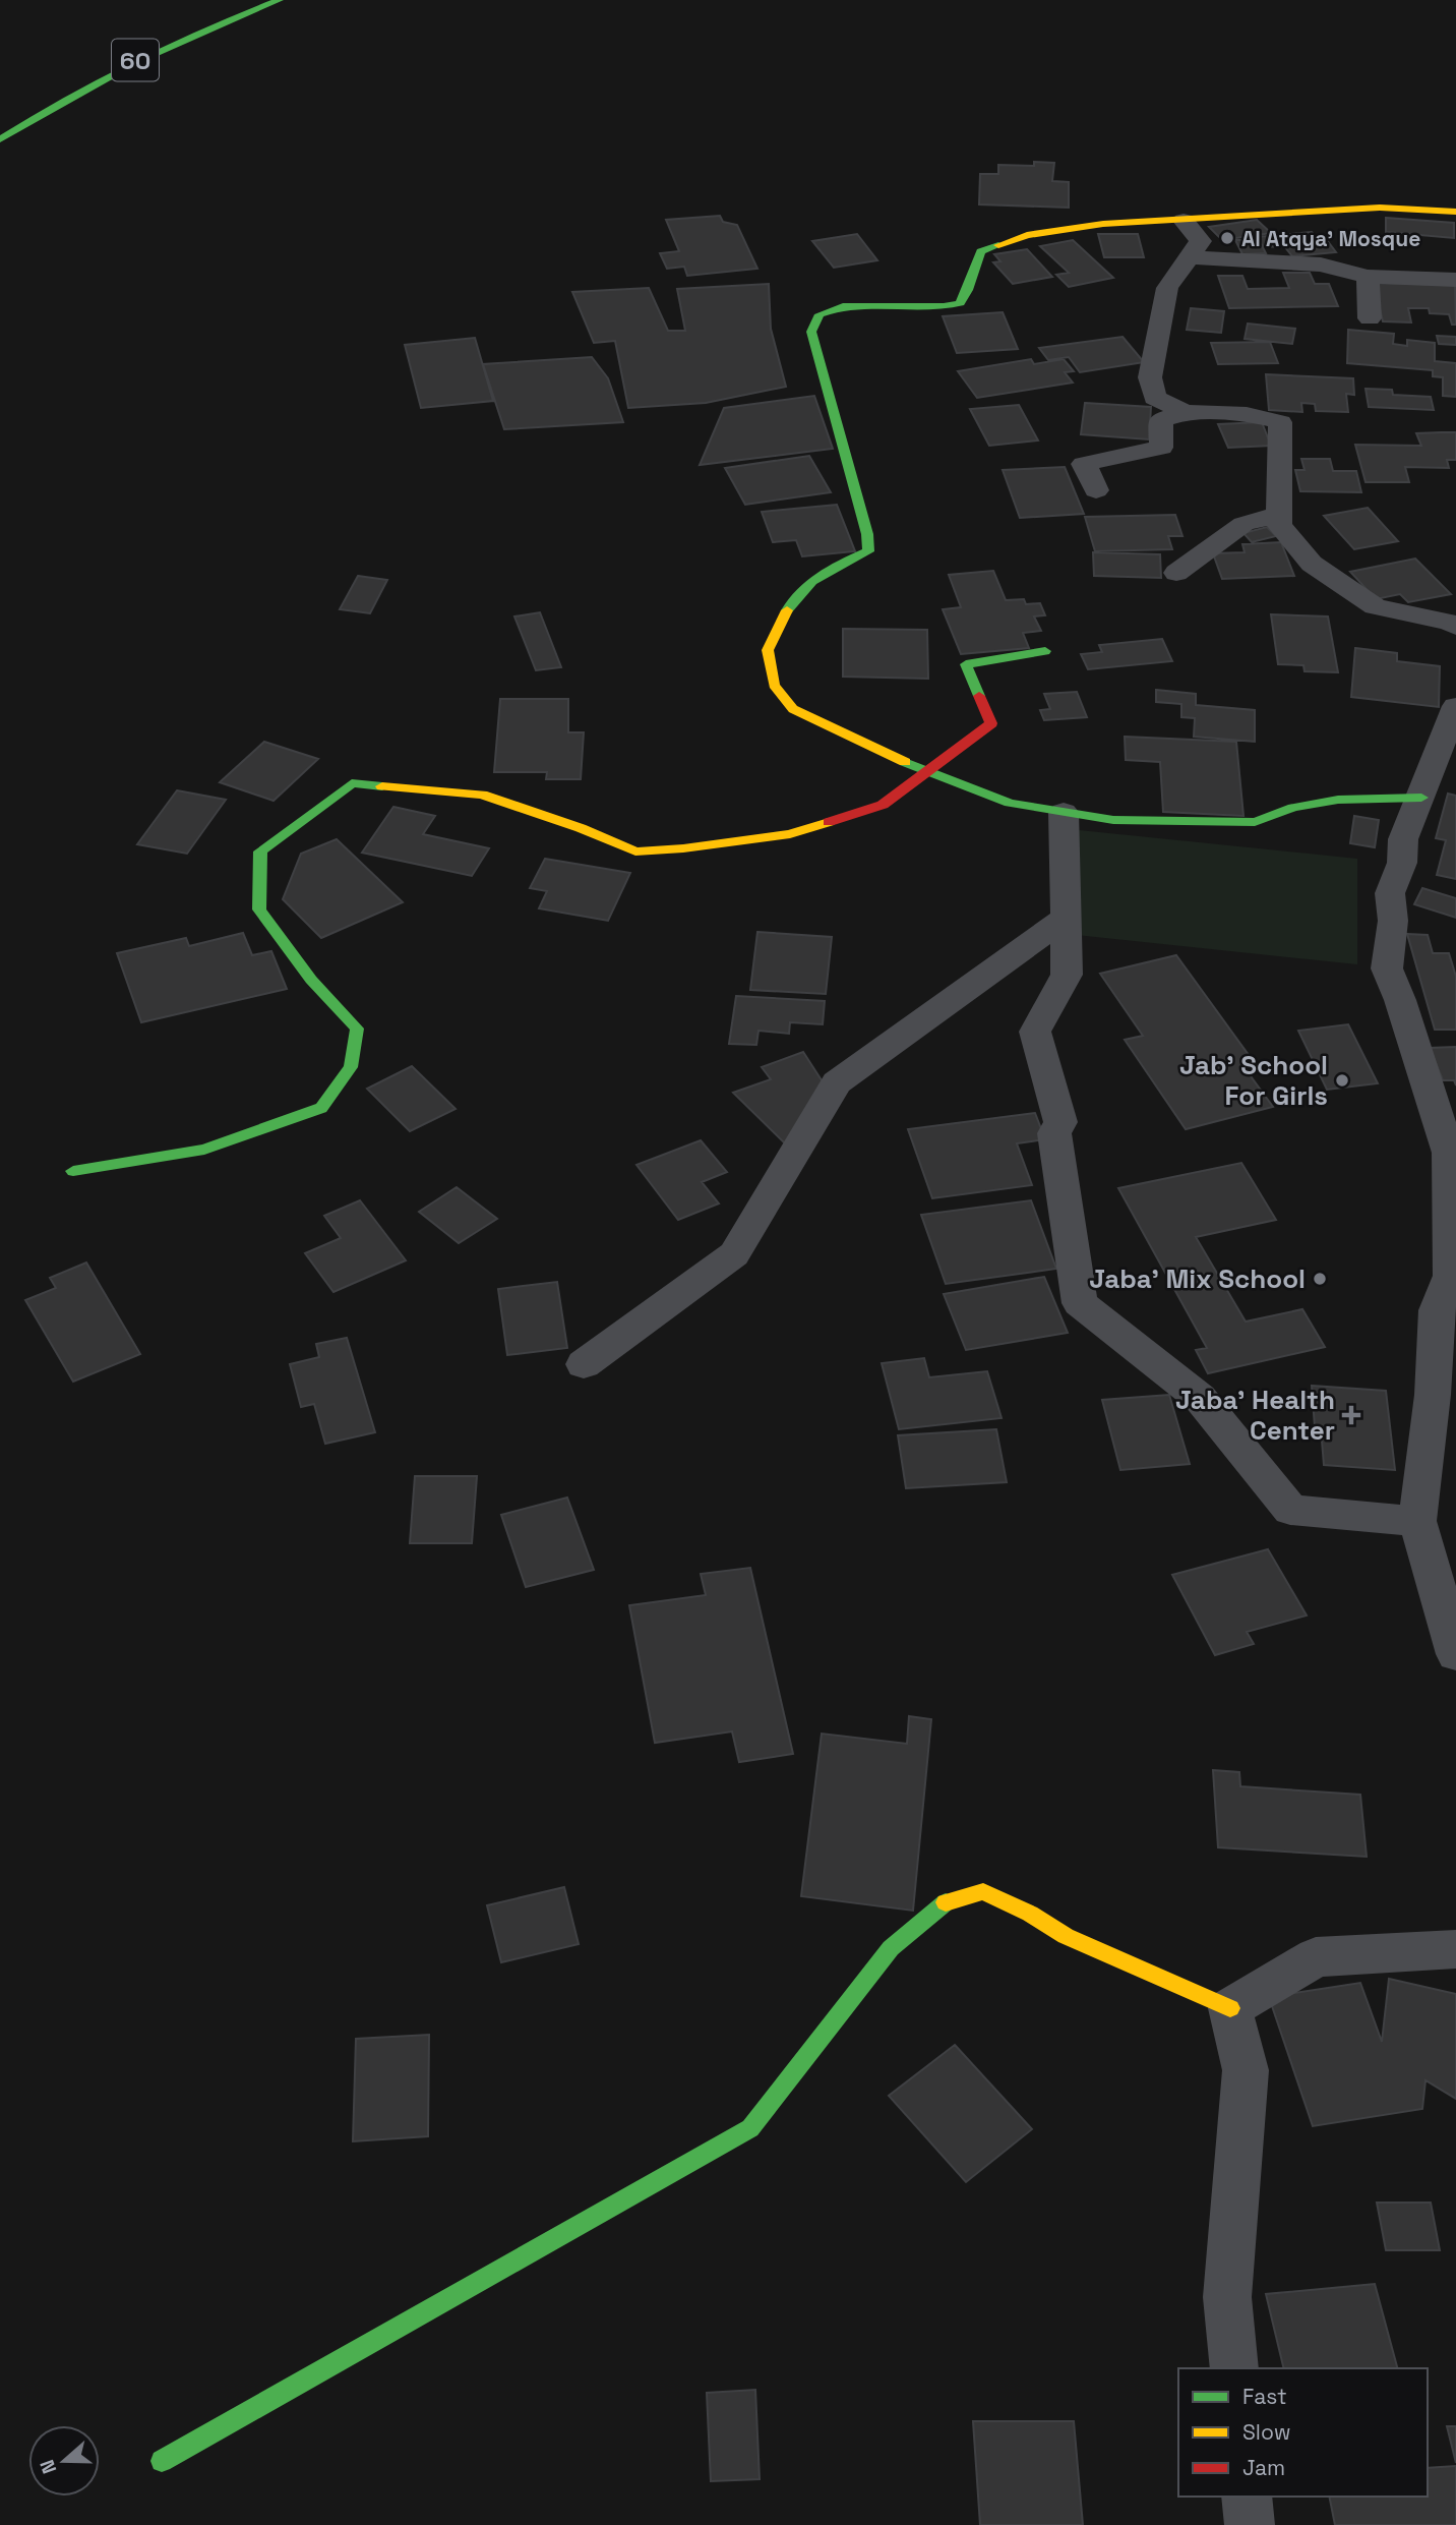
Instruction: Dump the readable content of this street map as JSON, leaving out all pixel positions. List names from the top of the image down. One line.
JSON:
{"streets":{"main road":["60"]},"places":{"other":["Al Atqya' Mosque","Jab' School For Girls","Jaba' Mix School"],"health":["Jaba' Health Center"]},"legend":["Fast","Slow","Jam"],"north":"left"}
